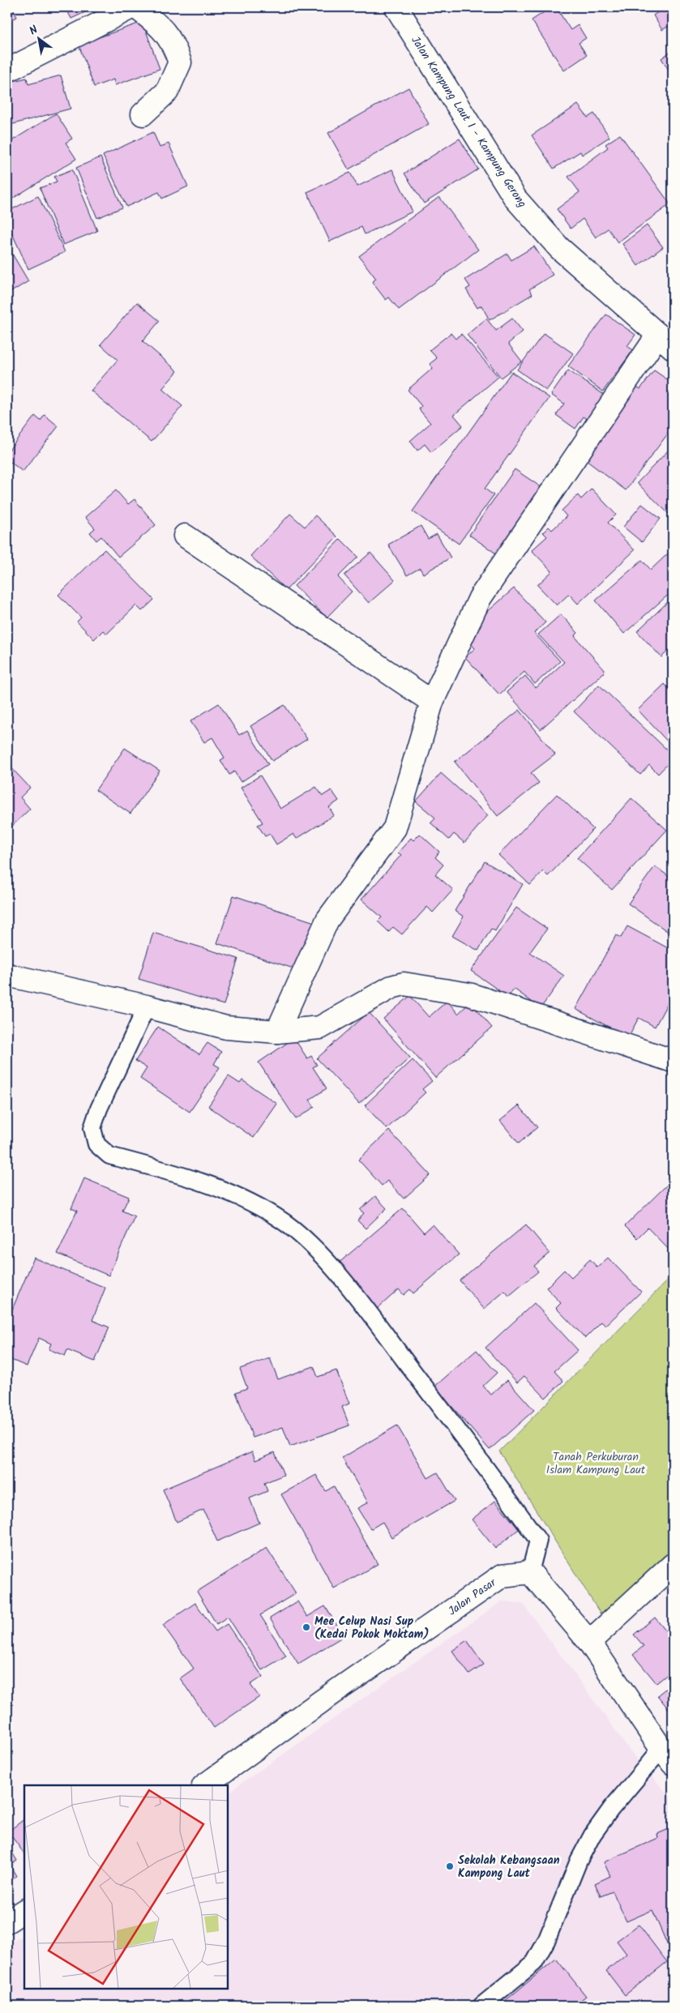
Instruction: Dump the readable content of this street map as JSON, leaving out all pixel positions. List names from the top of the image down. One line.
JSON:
{"streets":{"street":["Jalan Kampung Laut 1 - Kampung Gerong","Jalan Pasar"]},"parks":["Tanah Perkuburan Islam Kampung Laut"],"places":["Mee Celup Nasi Sup (Kedai Pokok Moktam)","Sekolah Kebangsaan Kampong Laut"],"north":"top left"}
